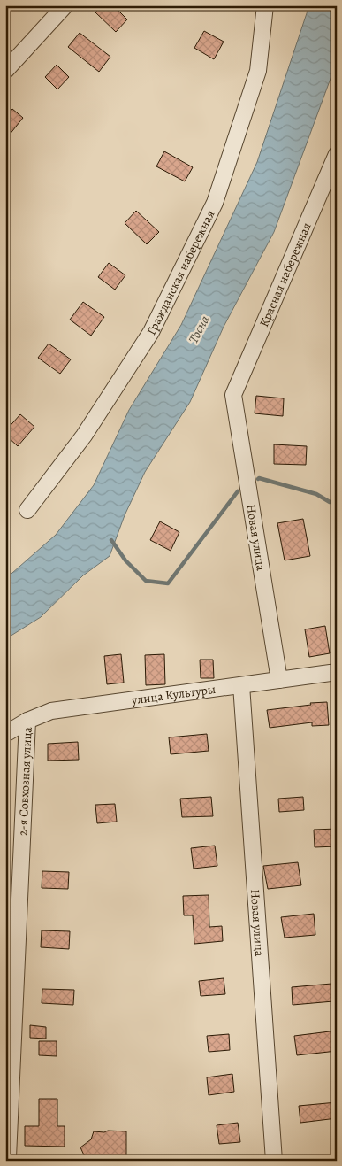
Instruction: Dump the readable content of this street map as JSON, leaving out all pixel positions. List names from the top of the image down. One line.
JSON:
{"streets":{"street":["Гражданская набережная","Красная набережная","Новая улица","улица Культуры","2-я Совхозная улица"]},"crossings":[["Красная набережная","Новая улица"],["Новая улица","улица Культуры"],["улица Культуры","2-я Совхозная улица"]],"water":["Тосна"]}
